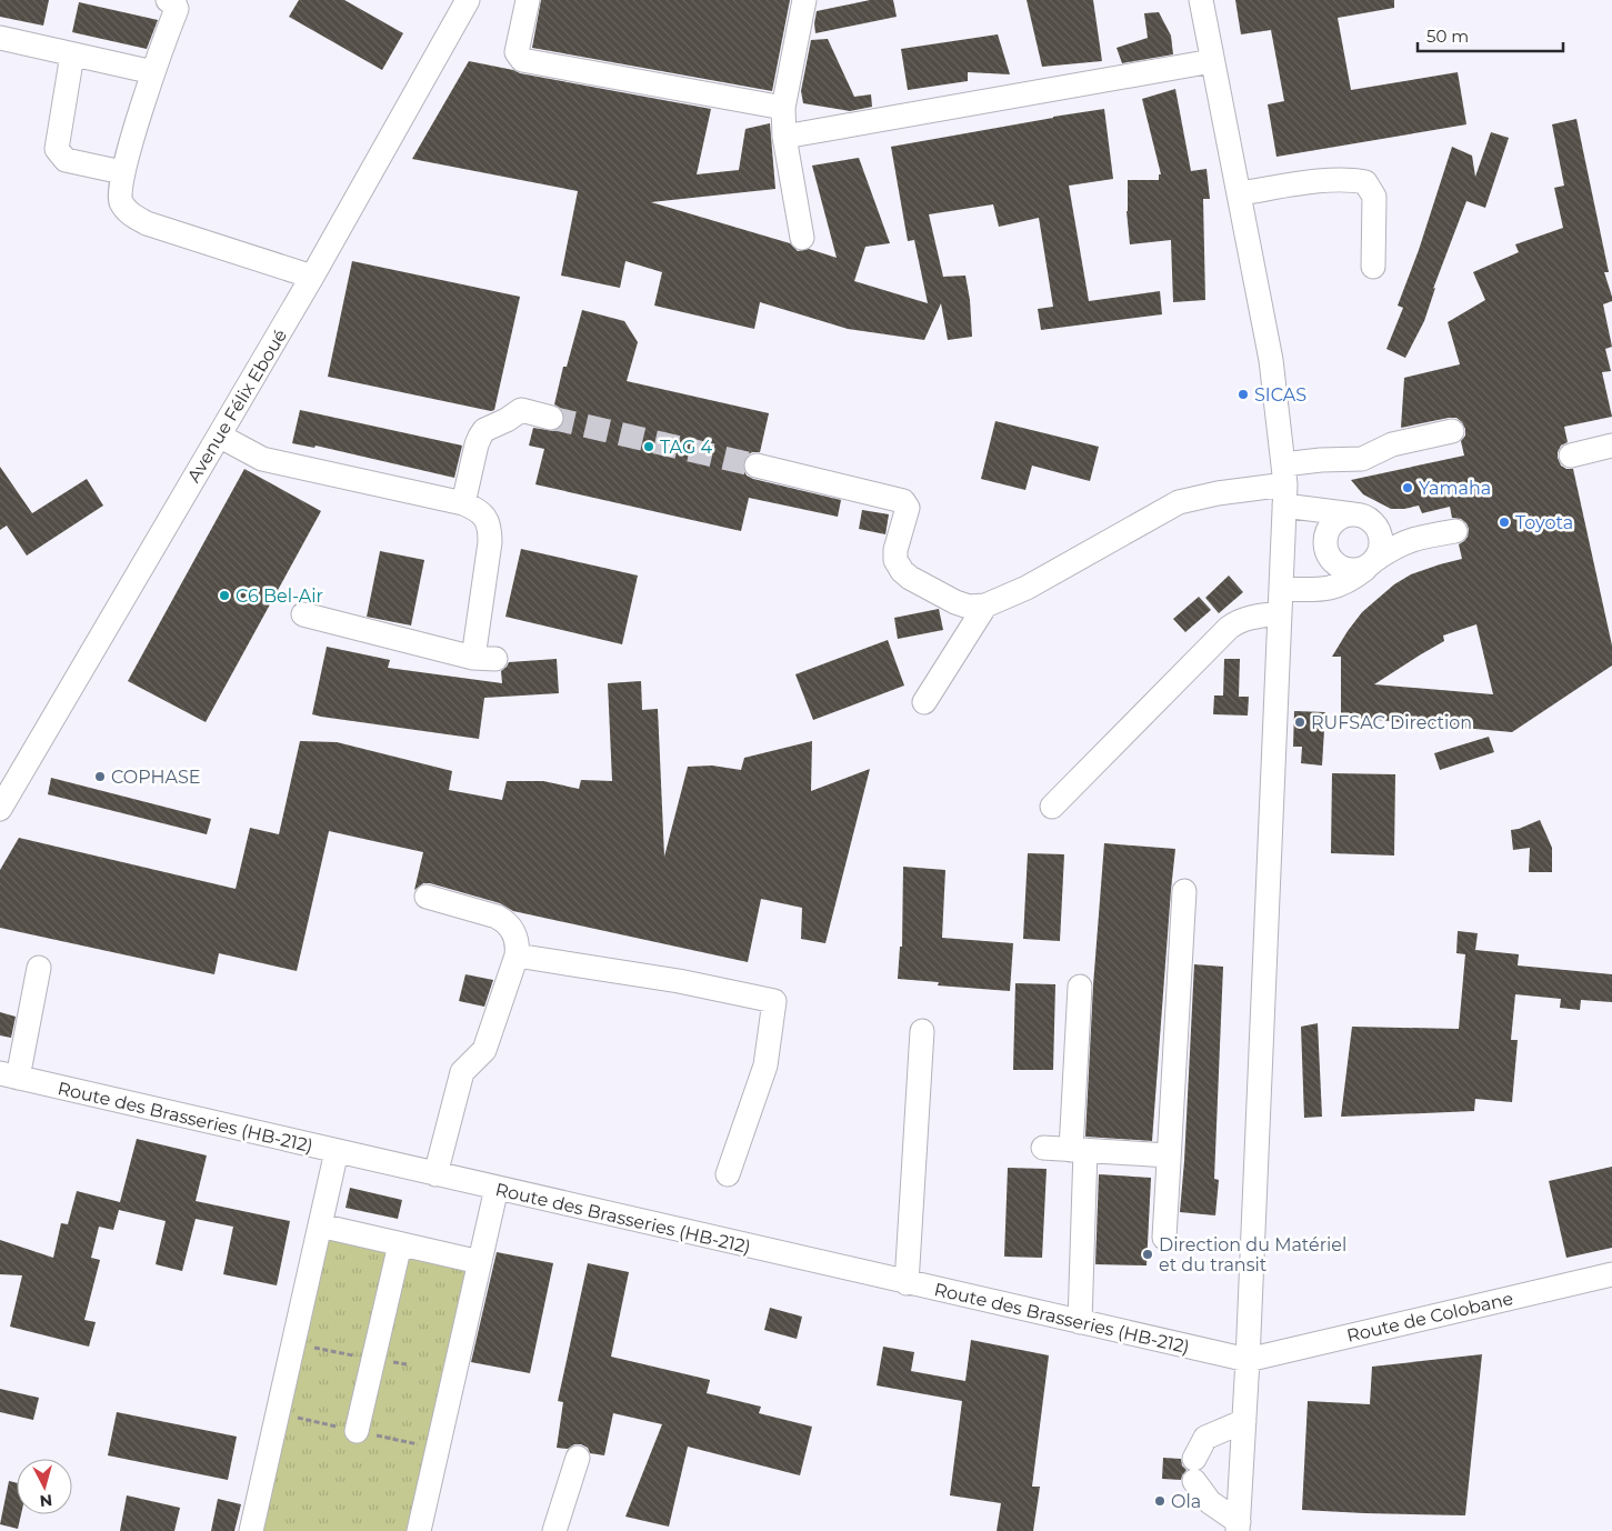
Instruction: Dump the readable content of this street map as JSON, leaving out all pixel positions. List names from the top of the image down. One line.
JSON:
{"streets":{"street":["Avenue Félix Eboué","Route des Brasseries (HB-212)","Route de Colobane"]},"crossings":[["Route des Brasseries (HB-212)","Route de Colobane"]],"places":["SICAS","TAG 4","Yamaha","Toyota","C6 Bel-Air","RUFSAC Direction","COPHASE","Direction du Matériel et du transit","Ola"],"scale_bar":"50 m","north":"bottom"}
